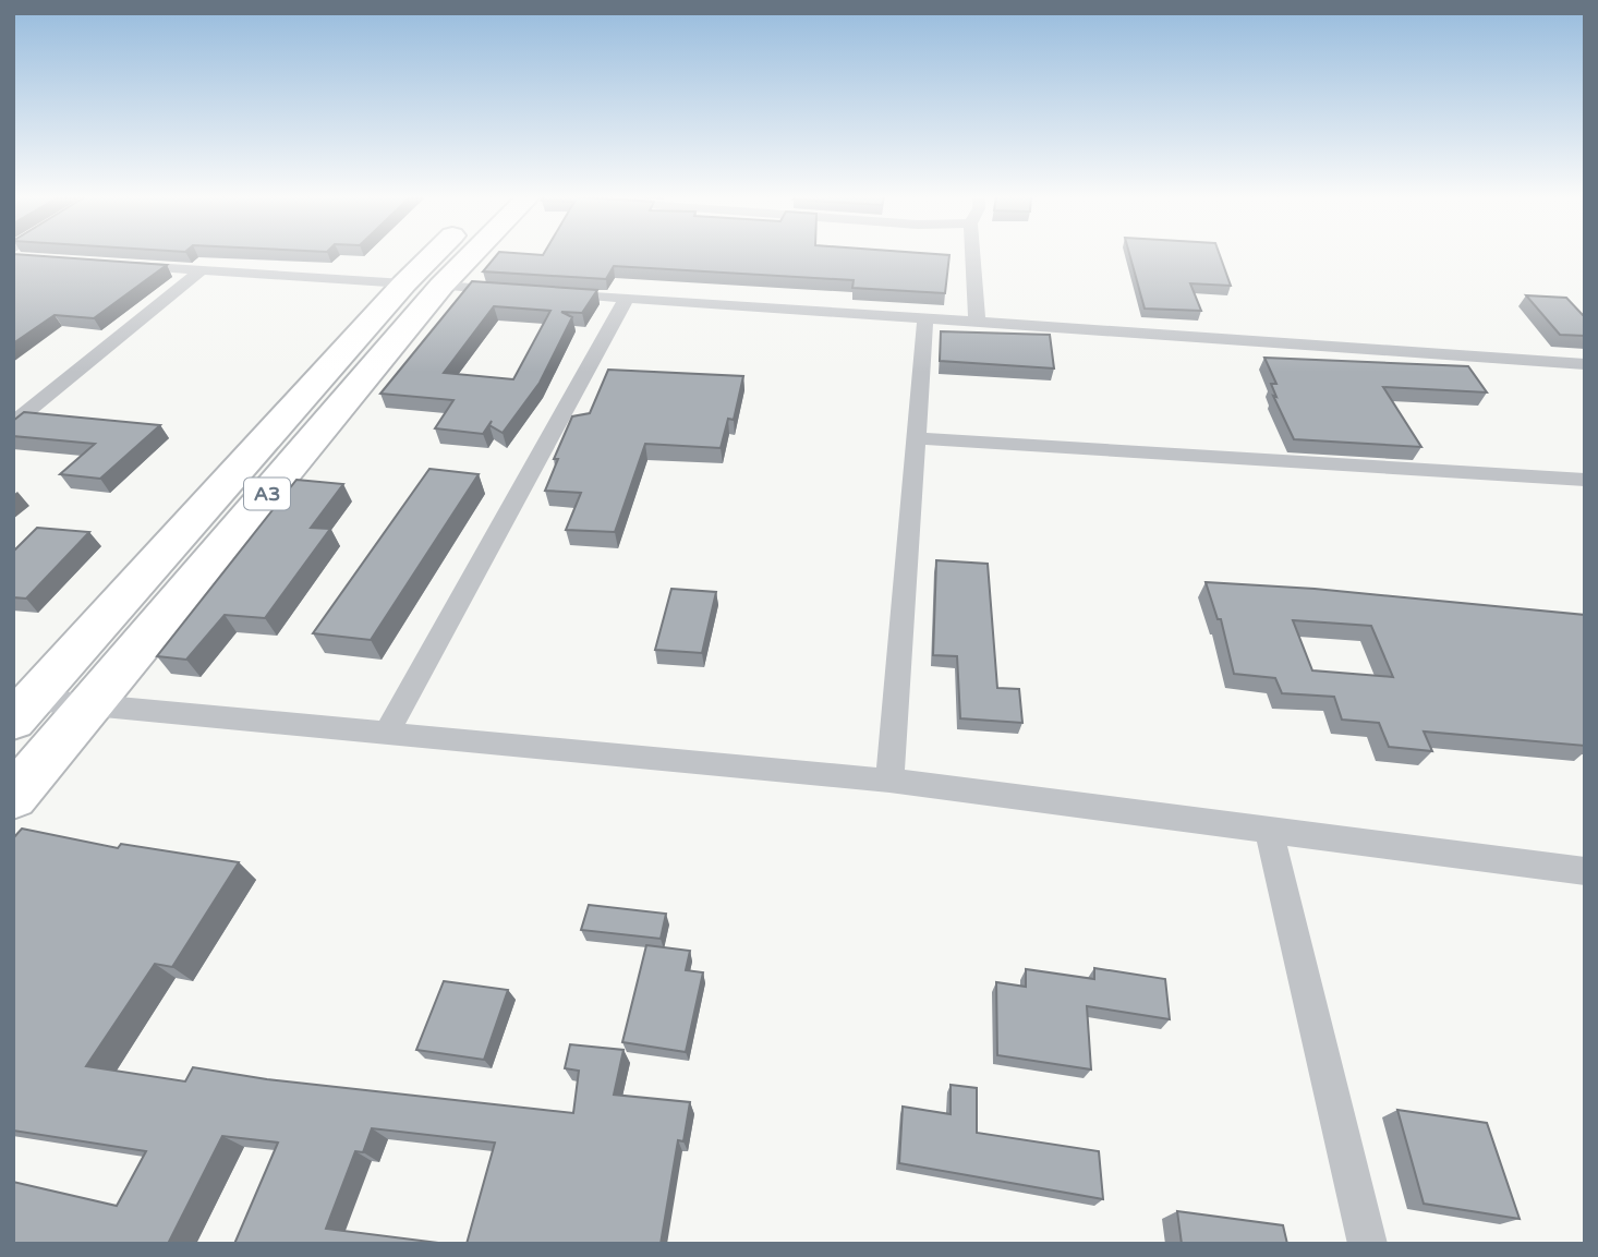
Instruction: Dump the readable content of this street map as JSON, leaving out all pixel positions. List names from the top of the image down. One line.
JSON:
{"streets":{"highway":["A3"]}}
